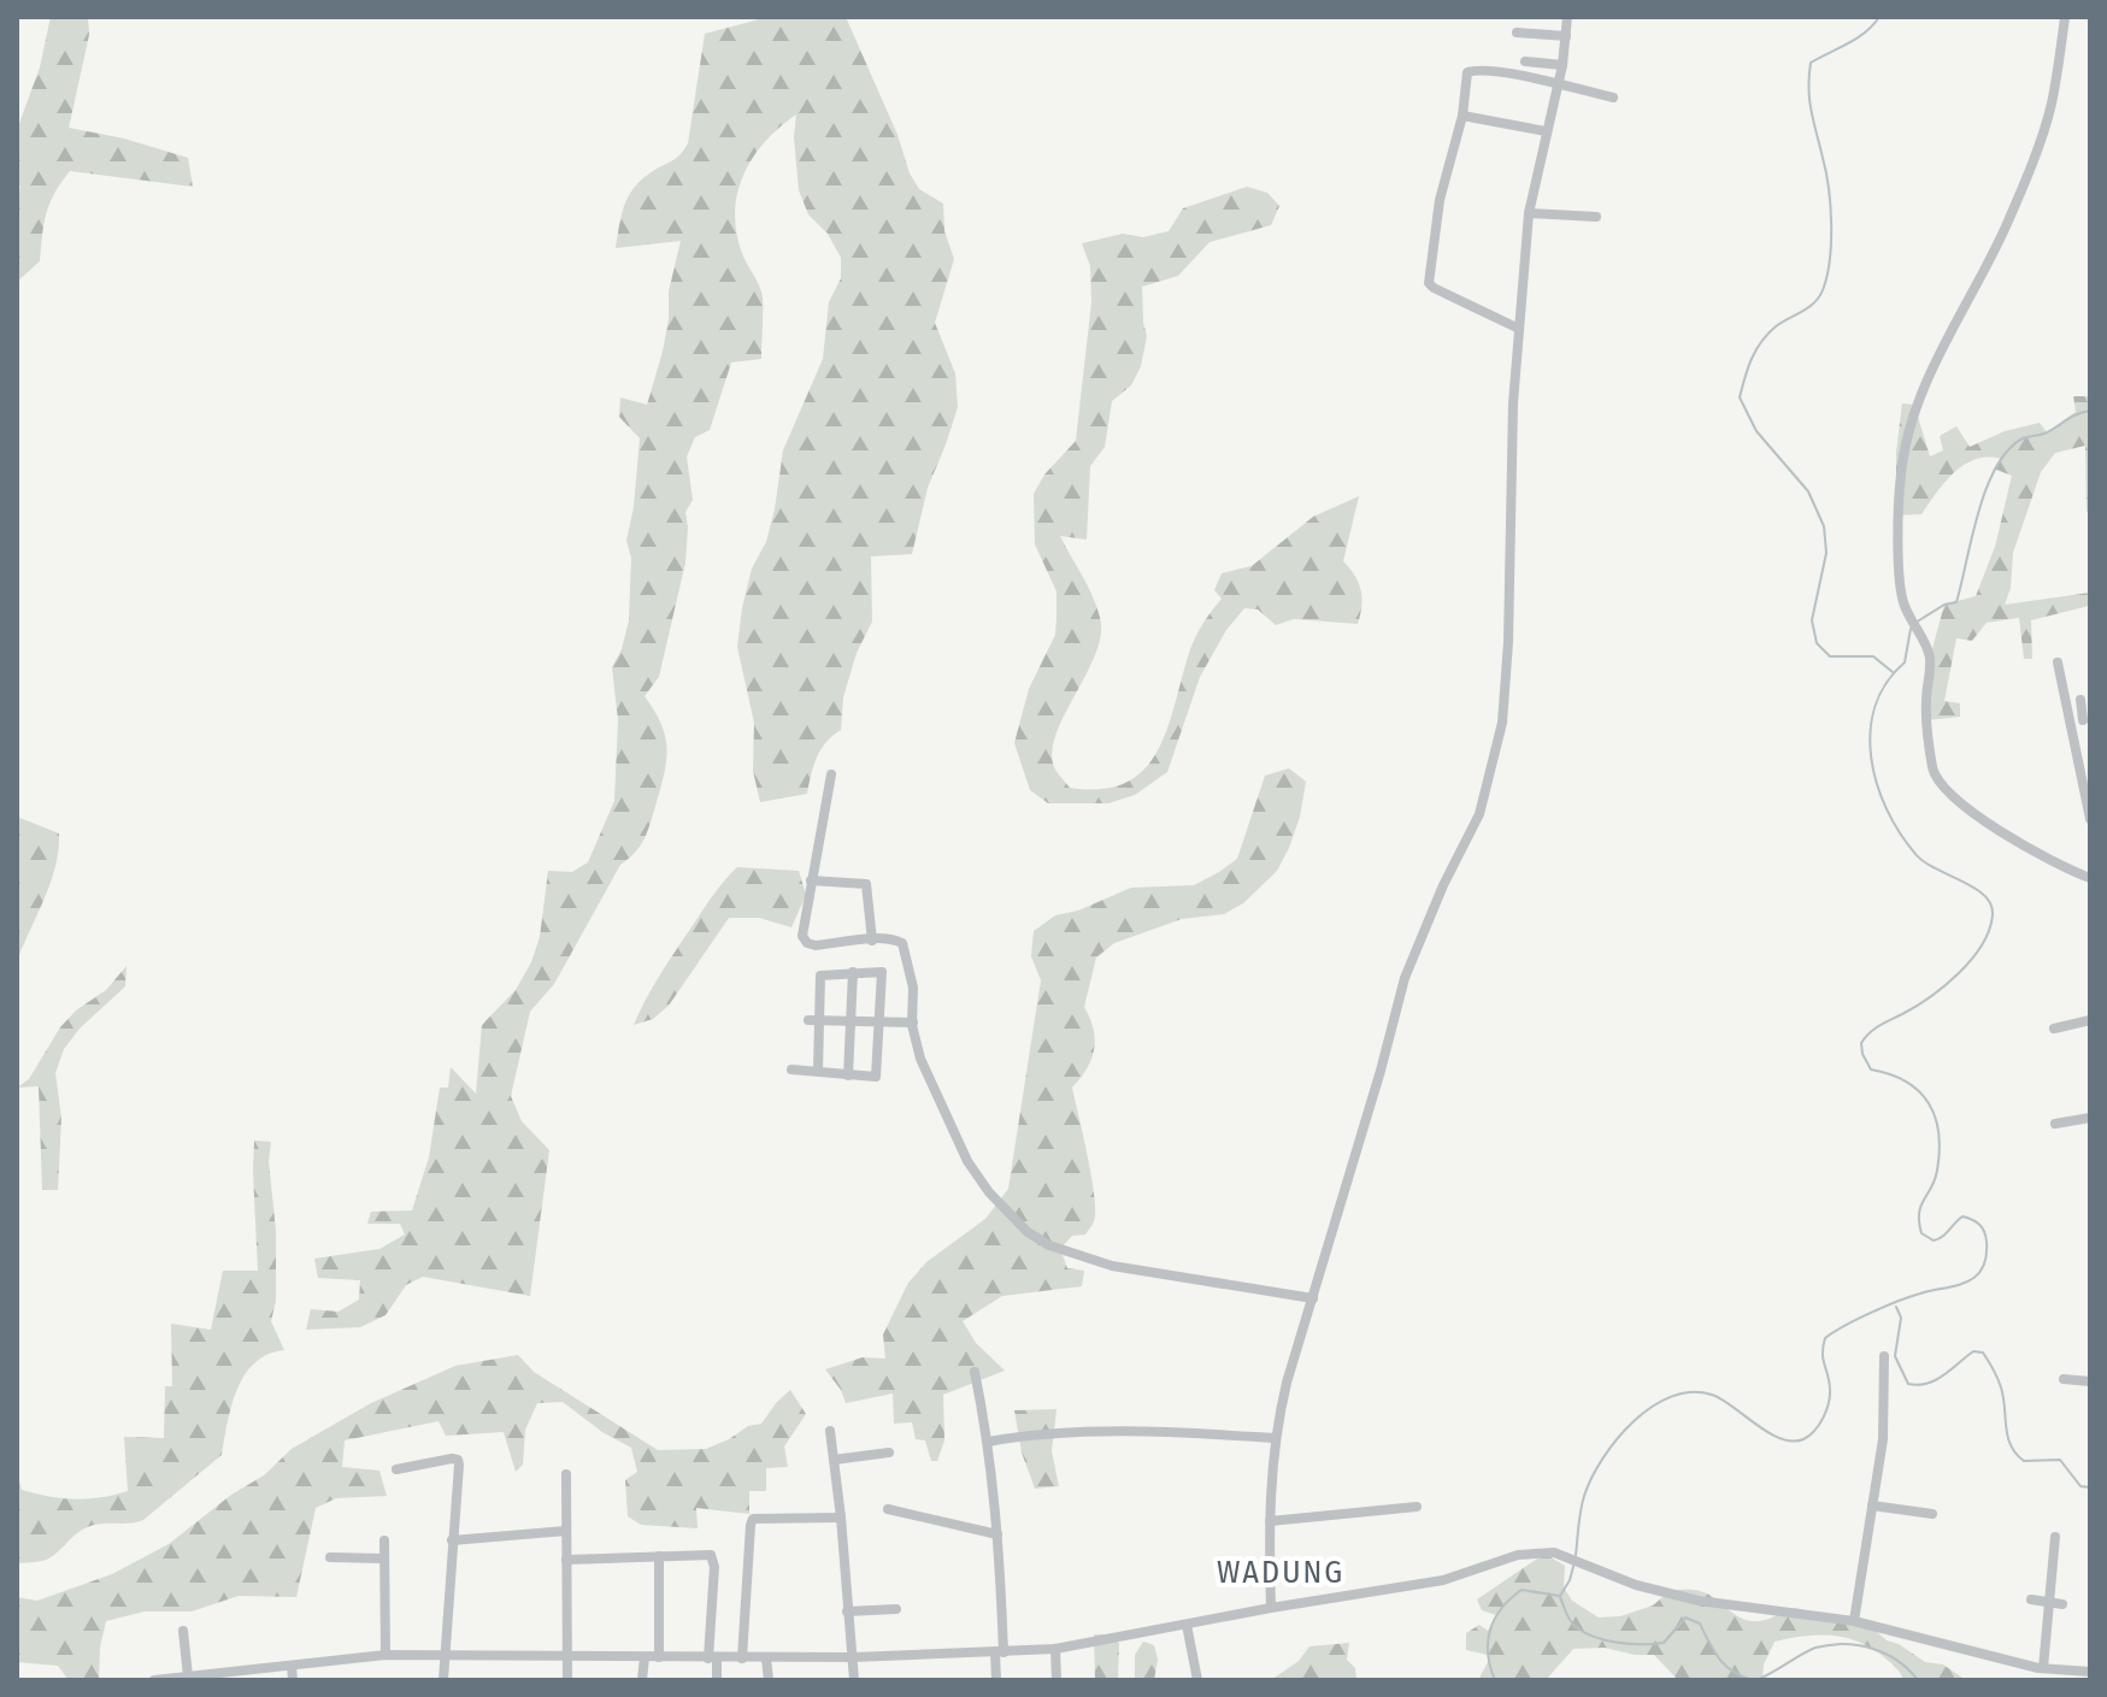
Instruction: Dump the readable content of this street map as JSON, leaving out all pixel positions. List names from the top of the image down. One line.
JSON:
{"districts":["WADUNG"]}
